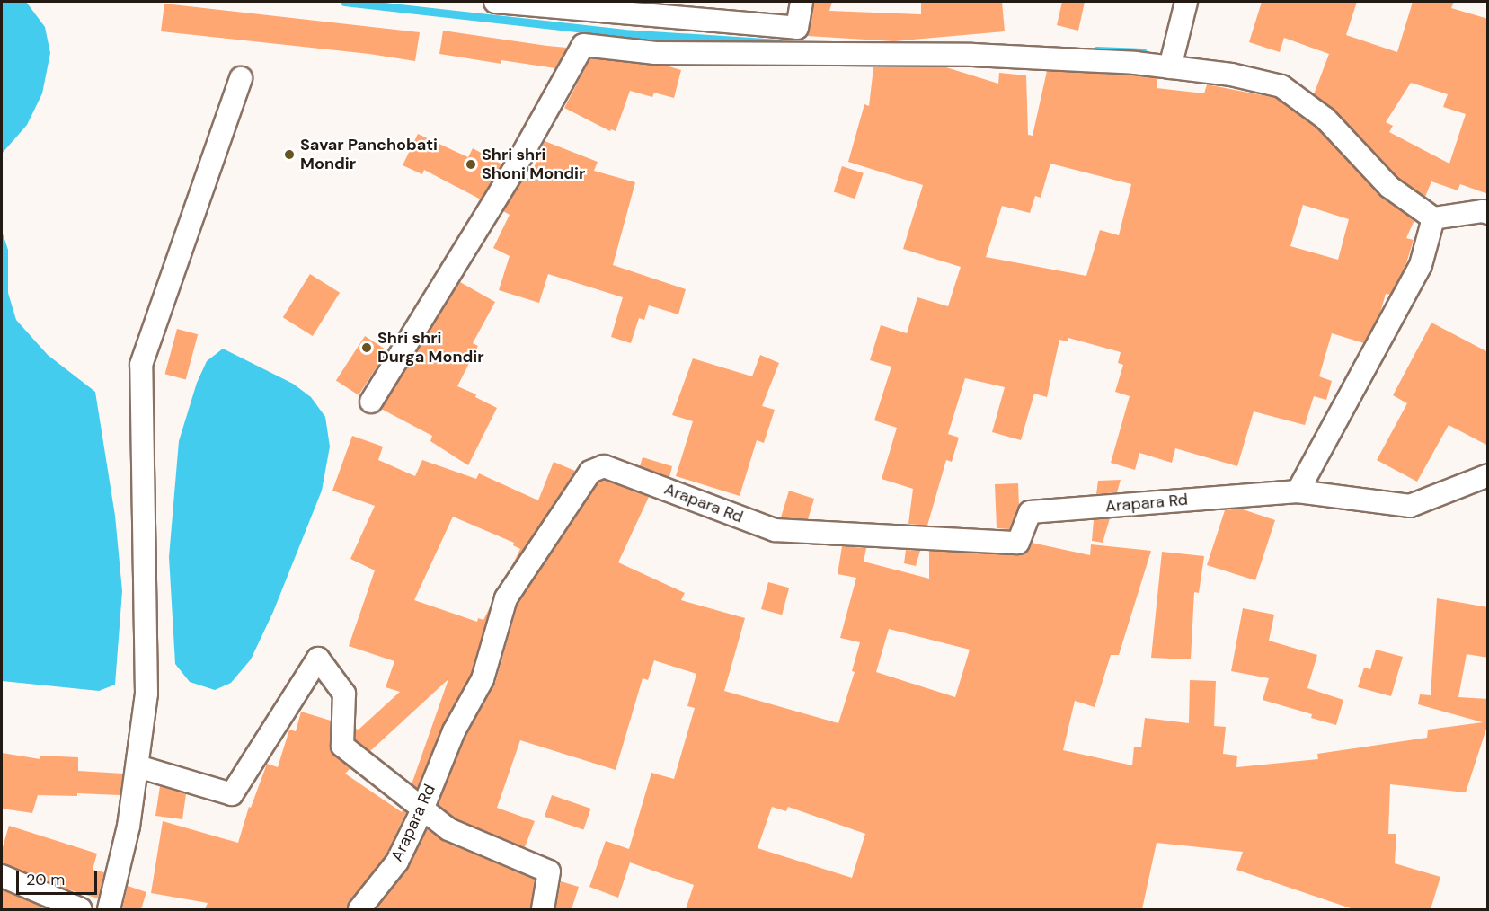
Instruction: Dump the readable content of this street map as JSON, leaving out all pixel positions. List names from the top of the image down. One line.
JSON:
{"streets":{"street":["Arapara Rd"]},"places":["Savar Panchobati Mondir","Shri shri Shoni Mondir","Shri shri Durga Mondir"],"scale_bar":"20 m"}
